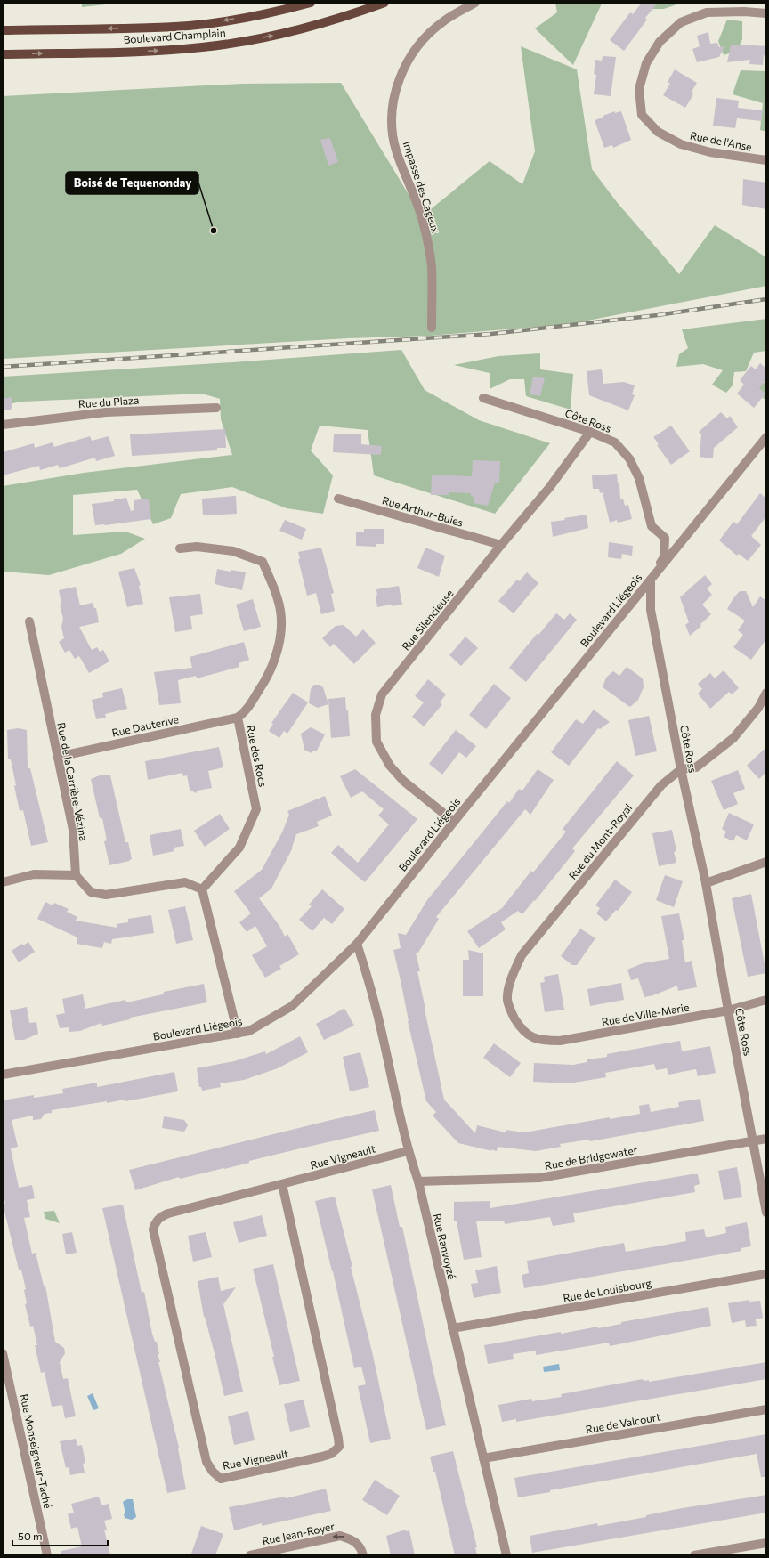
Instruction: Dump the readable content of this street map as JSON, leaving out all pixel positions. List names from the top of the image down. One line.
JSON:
{"streets":{"main road":["Boulevard Champlain"],"street":["Rue de l'Anse","Impasse des Cageux","Rue du Plaza","Côte Ross","Rue Arthur-Buies","Boulevard Liégeois","Rue Silencieuse","Rue Dauterive","Rue des Rocs","Rue de la Carrière-Vézina","Rue du Mont-Royal","Rue de Ville-Marie","Rue Vigneault","Rue de Bridgewater","Rue Ranvoyzé","Rue de Louisbourg","Rue de Valcourt","Rue Monseigneur-Taché","Rue Jean-Royer"]},"crossings":[["Côte Ross","Boulevard Liégeois"],["Côte Ross","Rue Silencieuse"],["Côte Ross","Rue du Mont-Royal"],["Côte Ross","Rue de Ville-Marie"],["Côte Ross","Rue de Bridgewater"],["Rue Arthur-Buies","Rue Silencieuse"],["Boulevard Liégeois","Rue Silencieuse"],["Boulevard Liégeois","Rue Ranvoyzé"],["Rue Dauterive","Rue des Rocs"],["Rue Dauterive","Rue de la Carrière-Vézina"],["Rue du Mont-Royal","Rue de Ville-Marie"],["Rue Vigneault","Rue Ranvoyzé"],["Rue de Bridgewater","Rue Ranvoyzé"],["Rue Ranvoyzé","Rue de Louisbourg"],["Rue Ranvoyzé","Rue de Valcourt"]],"one_way":["Rue Jean-Royer"],"places":["Boisé de Tequenonday"],"scale_bar":"50 m"}
